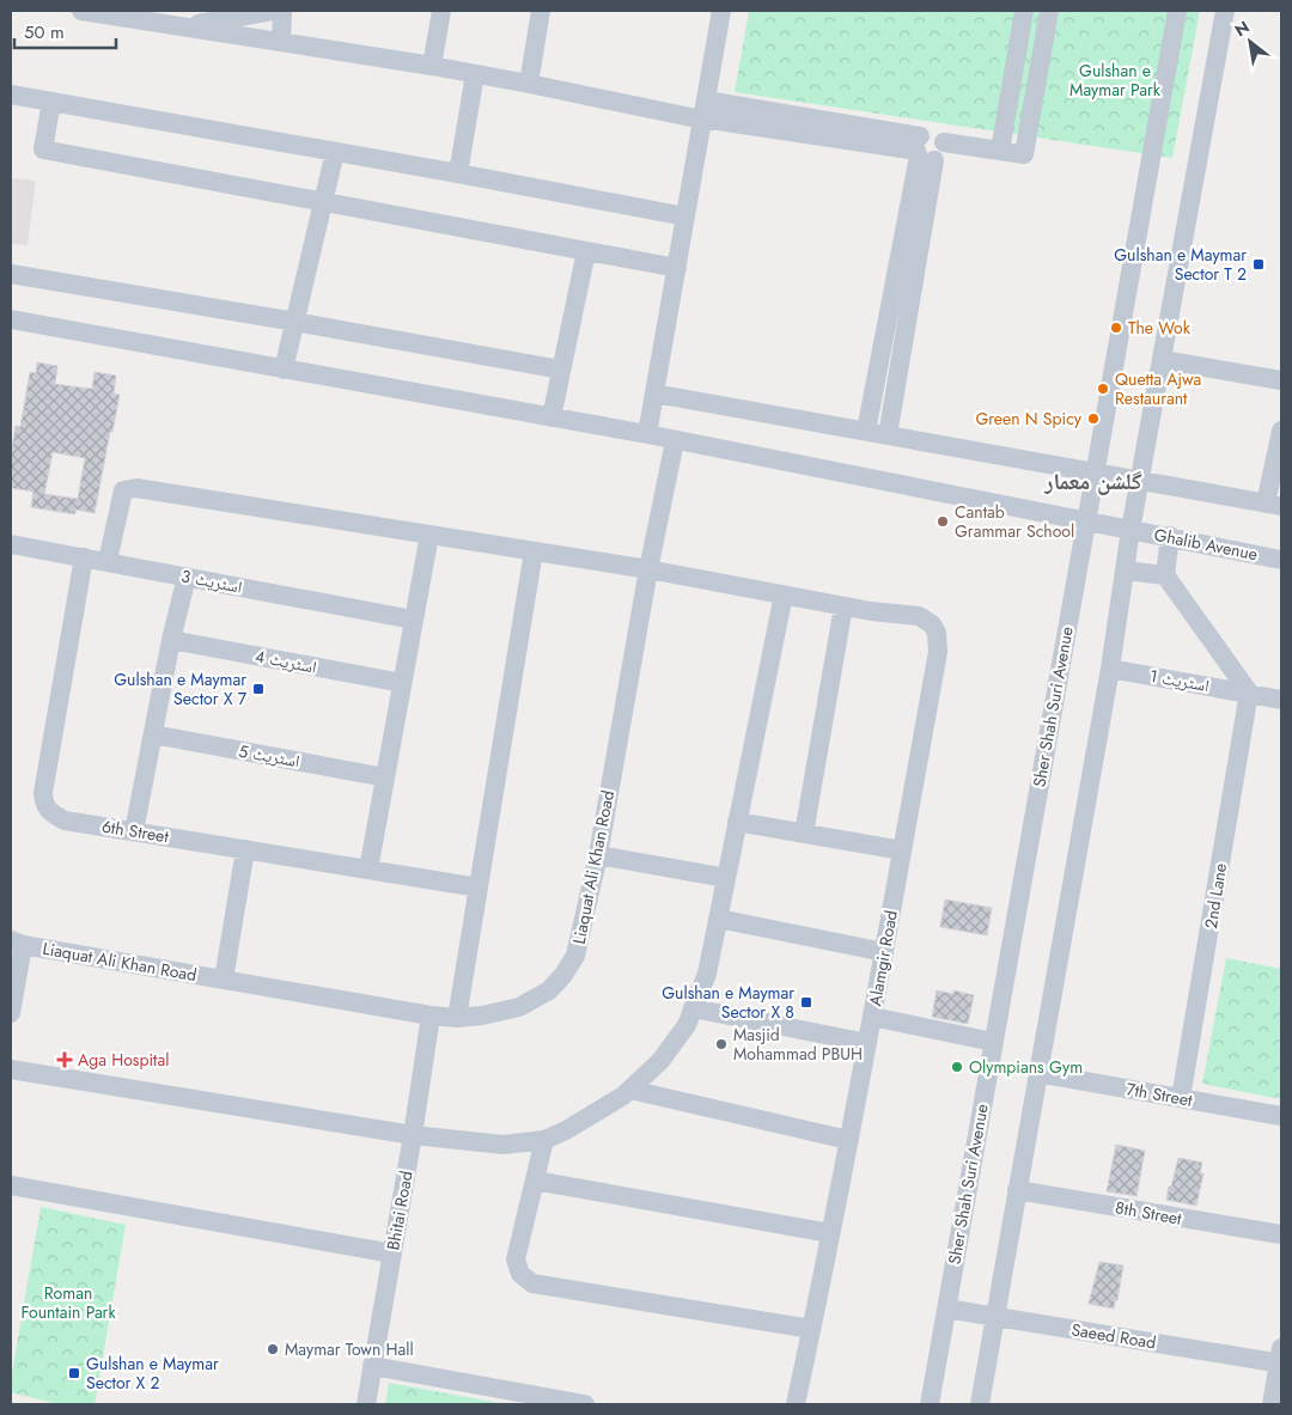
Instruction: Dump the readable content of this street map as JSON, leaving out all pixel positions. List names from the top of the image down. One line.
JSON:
{"streets":{"street":["Ghalib Avenue","اسٹریٹ 3","اسٹریٹ 4","اسٹریٹ 1","Sher Shah Suri Avenue","اسٹریٹ 5","6th Street","Liaquat Ali Khan Road","2nd Lane","Alamgir Road","7th Street","Bhitai Road","8th Street","Saeed Road"]},"crossings":[["Ghalib Avenue","Sher Shah Suri Avenue"],["Ghalib Avenue","Liaquat Ali Khan Road"],["اسٹریٹ 3","6th Street"],["اسٹریٹ 1","2nd Lane"],["Sher Shah Suri Avenue","Saeed Road"],["Liaquat Ali Khan Road","Bhitai Road"],["2nd Lane","7th Street"]],"districts":["گلشن معمار"],"parks":["Gulshan e Maymar Park","Roman Fountain Park"],"places":{"transit":["Gulshan e Maymar Sector T 2","Gulshan e Maymar Sector X 7","Gulshan e Maymar Sector X 8","Gulshan e Maymar Sector X 2"],"other":["The Wok","Quetta Ajwa Restaurant","Green N Spicy","Cantab Grammar School","Masjid Mohammad PBUH","Olympians Gym","Maymar Town Hall"],"health":["Aga Hospital"]},"scale_bar":"50 m","north":"top left"}
